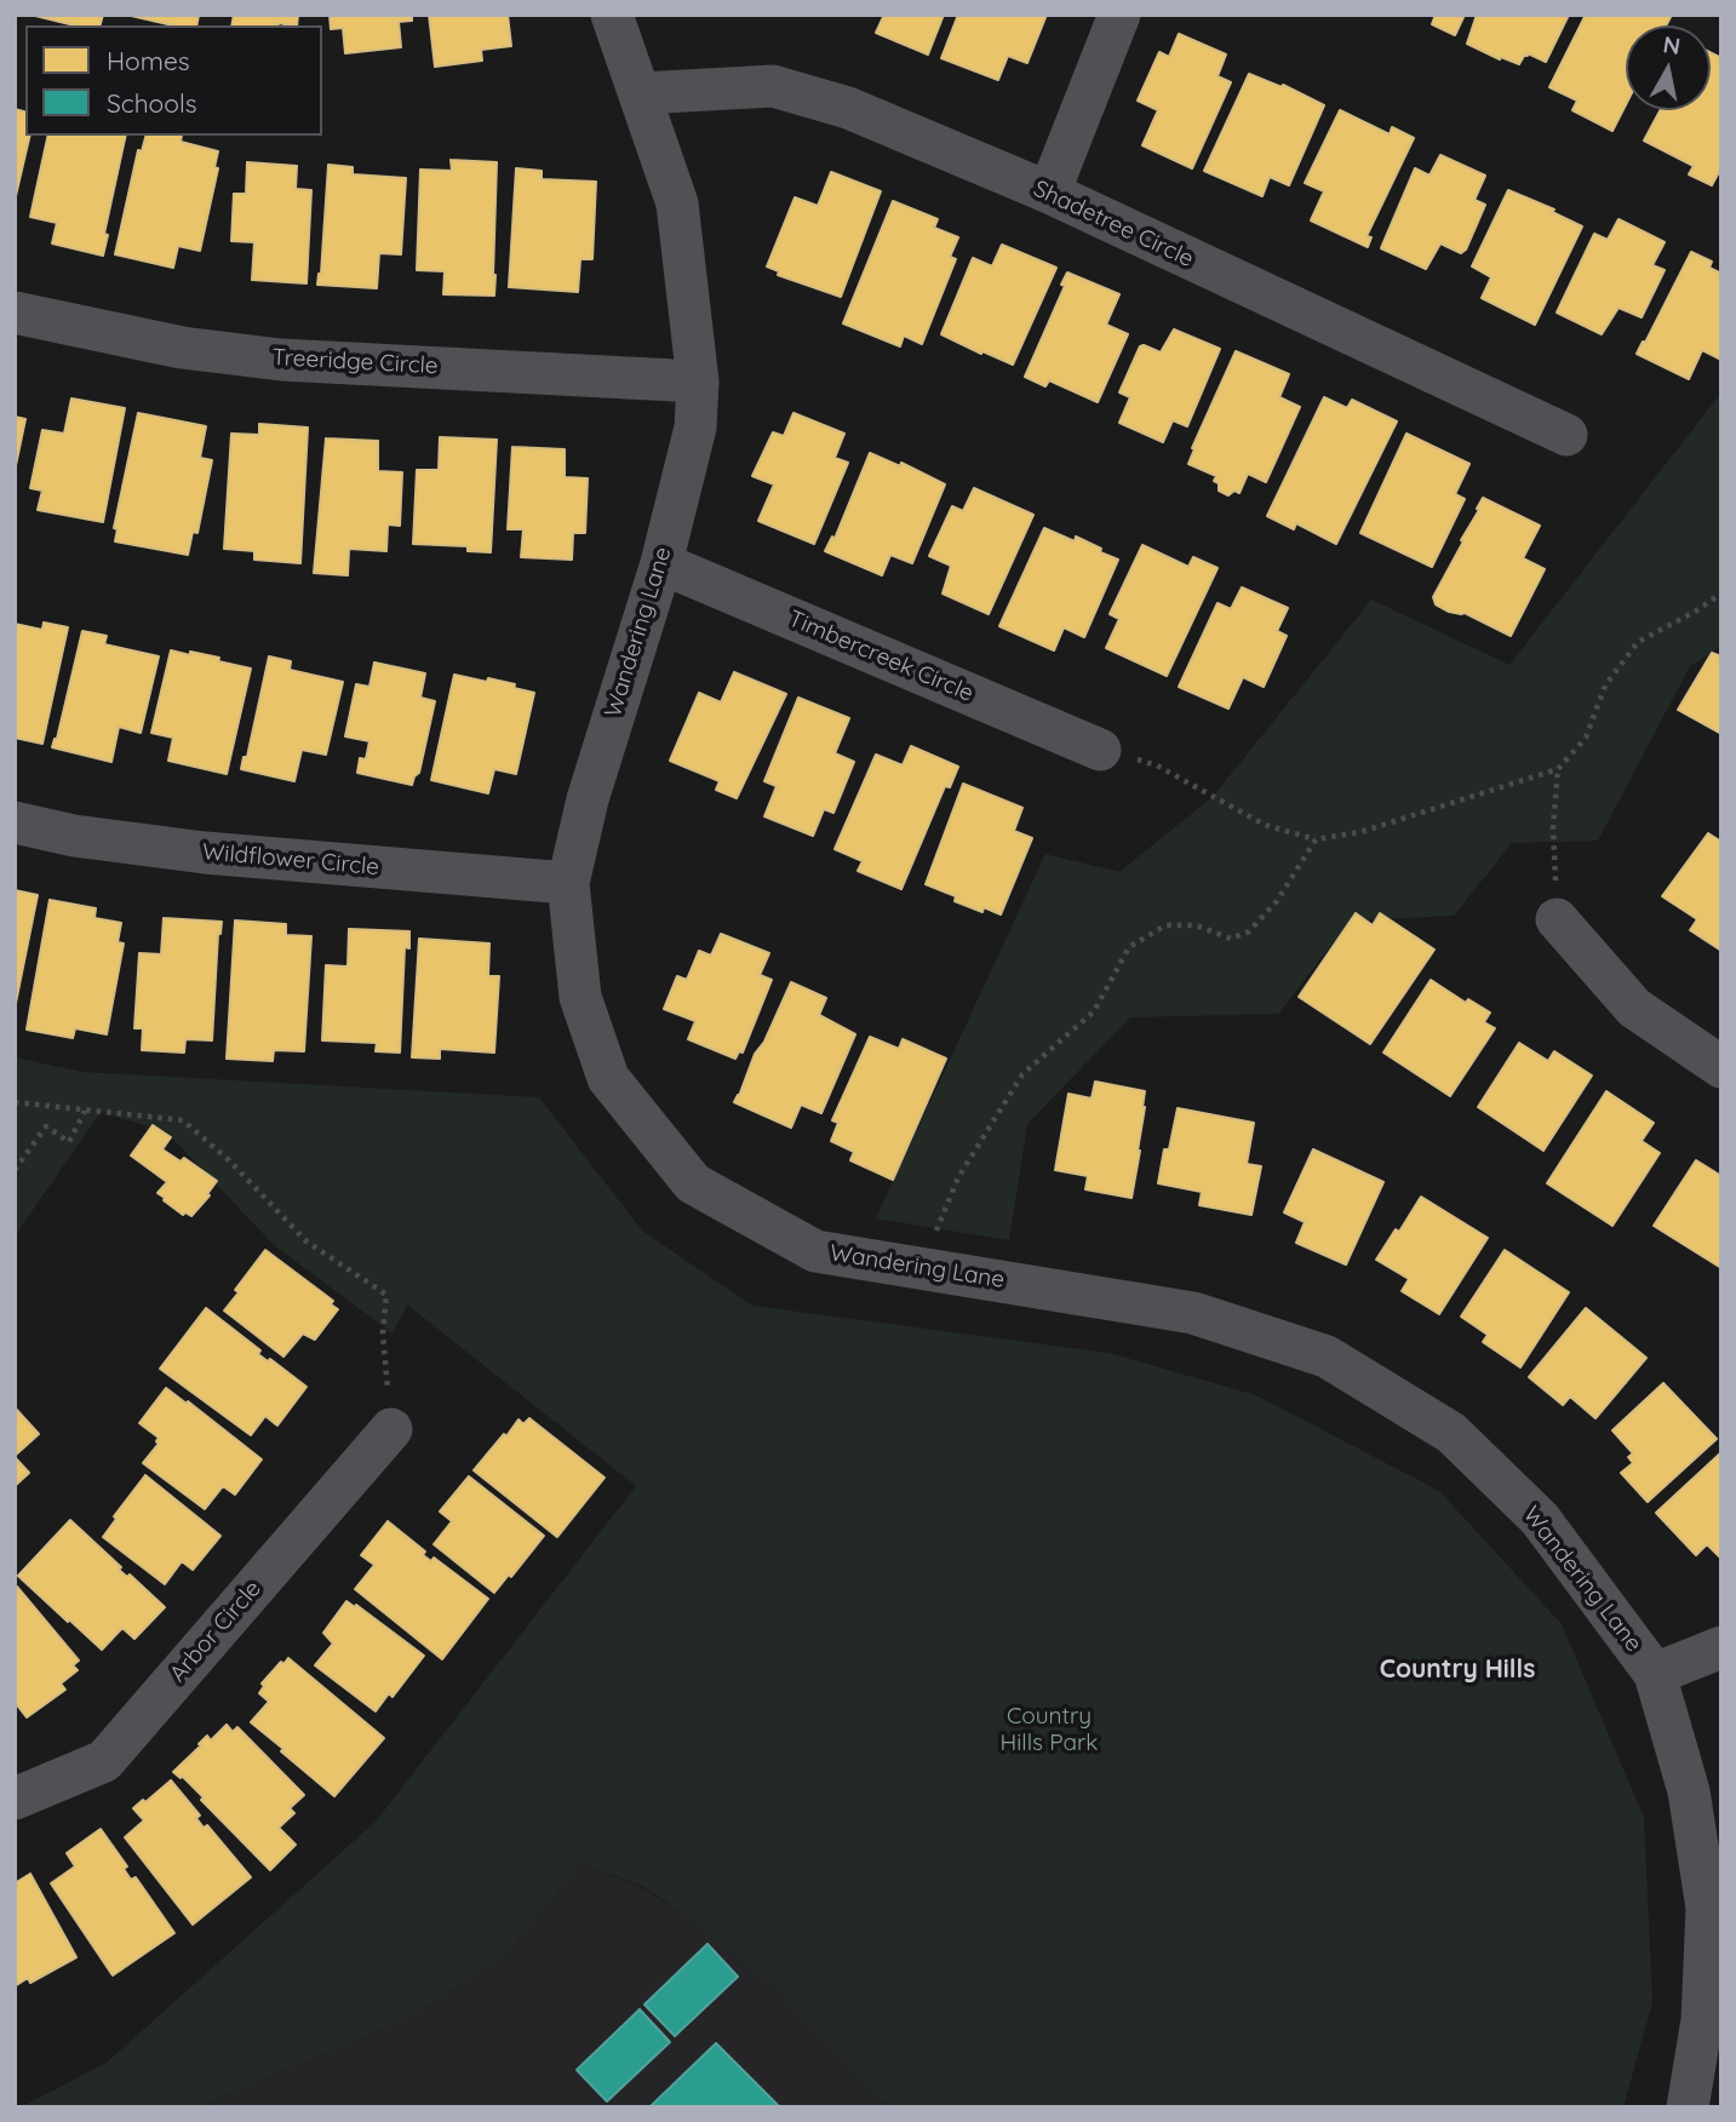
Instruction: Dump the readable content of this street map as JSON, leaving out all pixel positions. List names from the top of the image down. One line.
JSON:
{"streets":{"street":["Shadetree Circle","Treeridge Circle","Wandering Lane","Timbercreek Circle","Wildflower Circle","Arbor Circle"]},"crossings":[["Shadetree Circle","Wandering Lane"],["Treeridge Circle","Wandering Lane"],["Wandering Lane","Timbercreek Circle"],["Wandering Lane","Wildflower Circle"]],"districts":["Country Hills"],"parks":["Country Hills Park"],"legend":["Homes","Schools"],"north":"top"}
